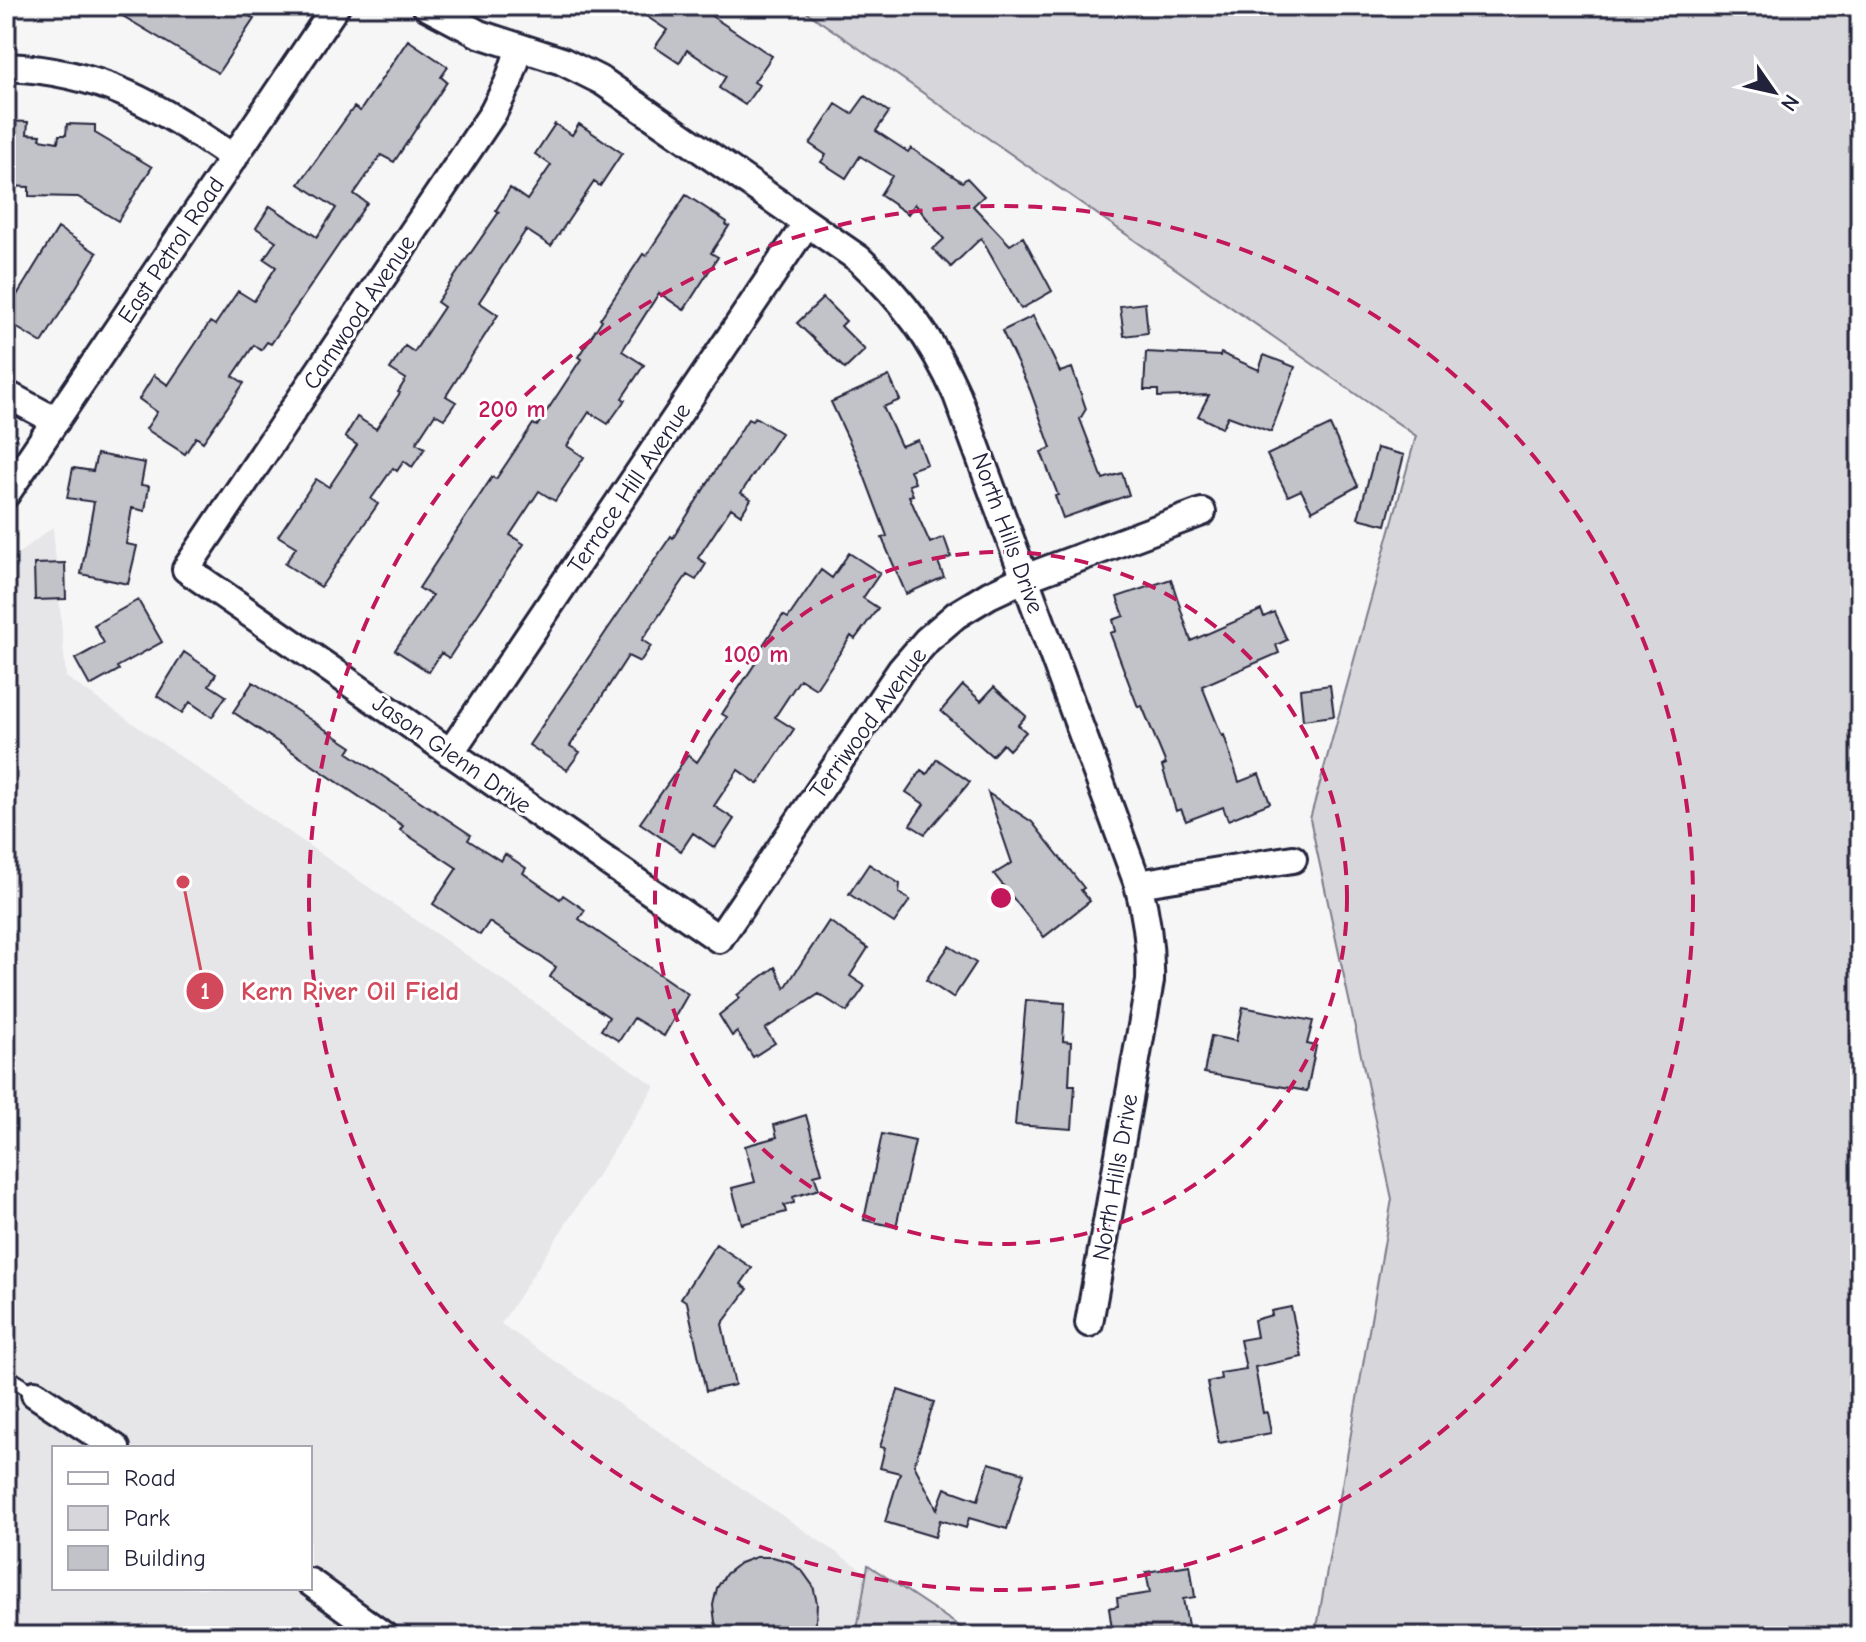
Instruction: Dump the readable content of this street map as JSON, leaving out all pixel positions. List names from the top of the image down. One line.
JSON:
{"streets":{"street":["East Petrol Road","Camwood Avenue","Terrace Hill Avenue","North Hills Drive","Terriwood Avenue","Jason Glenn Drive"]},"crossings":[["Camwood Avenue","North Hills Drive"],["Camwood Avenue","Jason Glenn Drive"],["Terrace Hill Avenue","North Hills Drive"],["Terrace Hill Avenue","Jason Glenn Drive"],["North Hills Drive","Terriwood Avenue"],["Terriwood Avenue","Jason Glenn Drive"]],"places":["Kern River Oil Field"],"legend":["Road","Park","Building"],"north":"bottom right","rings":["200 m","100 m"]}
